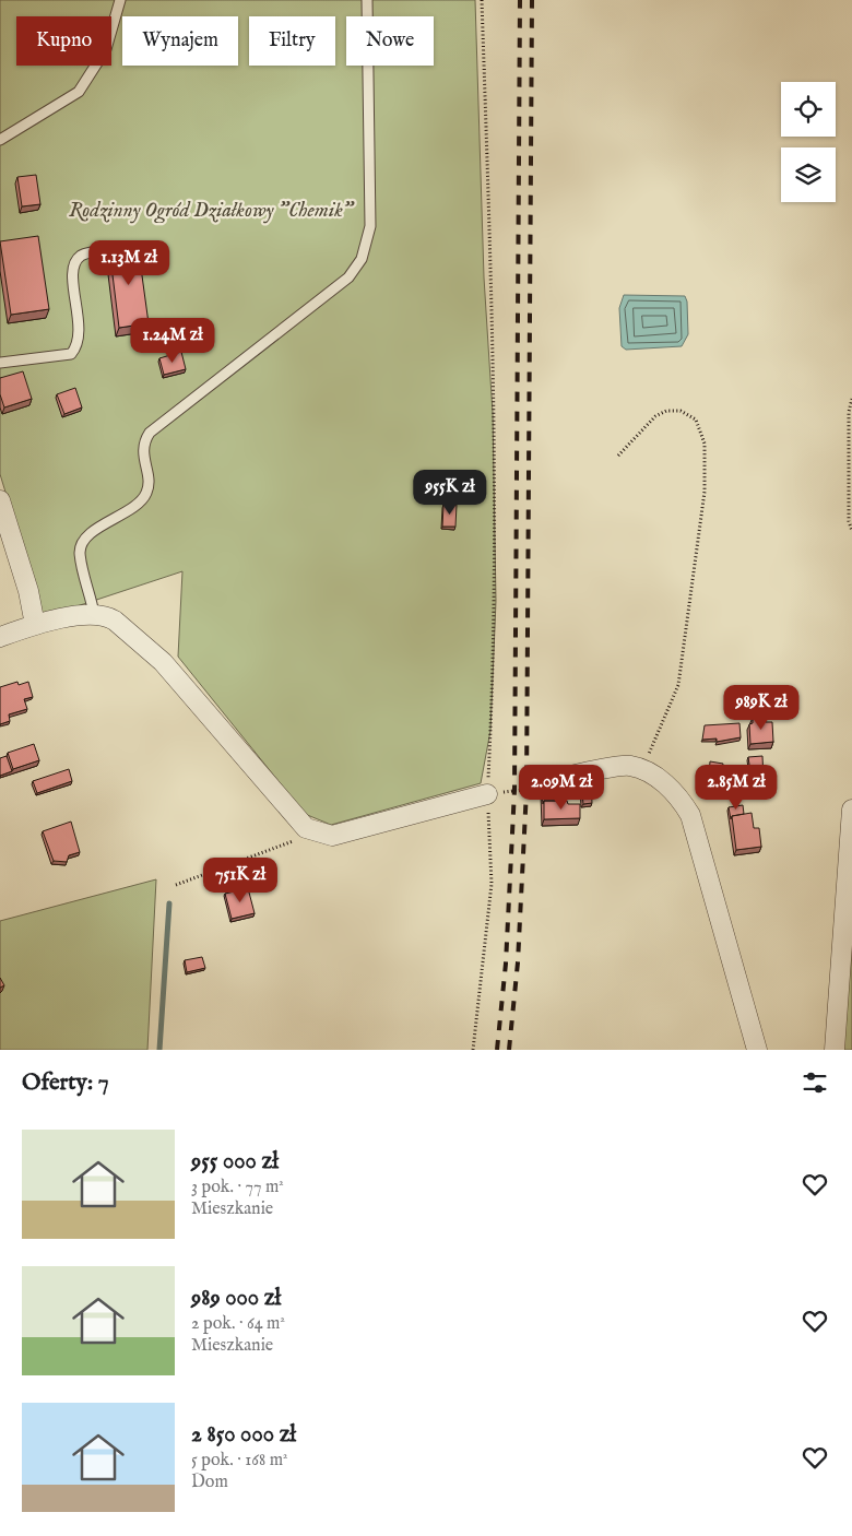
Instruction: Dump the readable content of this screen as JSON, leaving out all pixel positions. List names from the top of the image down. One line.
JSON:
{"parks":["Rodzinny Ogród Działkowy \"Chemik\""],"page":{"chip":["Kupno","Wynajem","Filtry","Nowe"],"price":["1.13M zł","1.24M zł","955K zł","989K zł","2.09M zł","2.85M zł","751K zł"],"heading":"Oferty: 7","list":[{"name":"955 000 zł","note":"3 pok. · 77 m² · Mieszkanie"},{"name":"989 000 zł","note":"2 pok. · 64 m² · Mieszkanie"},{"name":"2 850 000 zł","note":"5 pok. · 168 m² · Dom"}]}}
